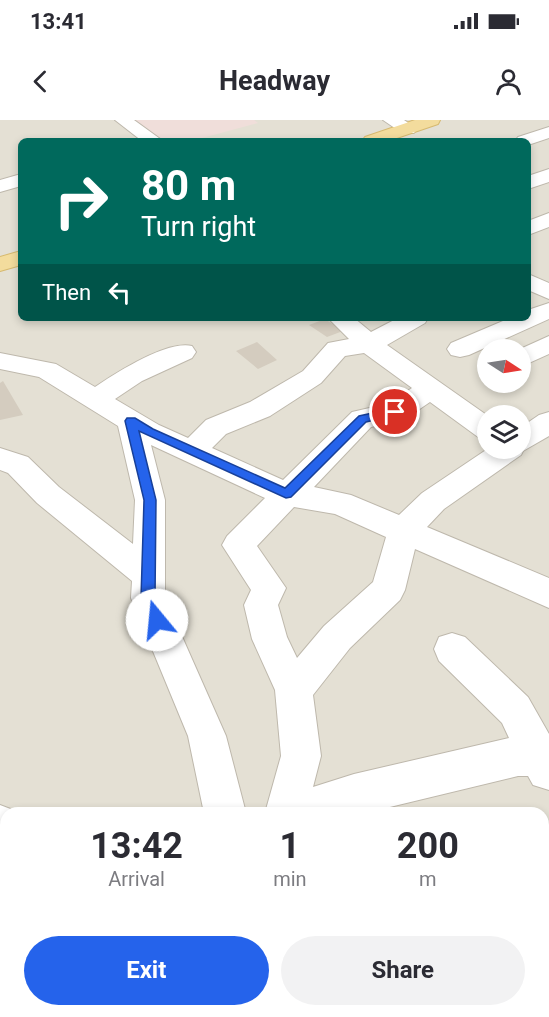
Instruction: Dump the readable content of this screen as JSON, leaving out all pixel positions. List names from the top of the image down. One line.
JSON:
{"north":"right","page":{"status":"13:41","header":"Headway","turn":["80 m","Turn right"],"then":"Then","eta":["13:42","Arrival","1","min","200","m"],"buttons":["Exit","Share"]}}
